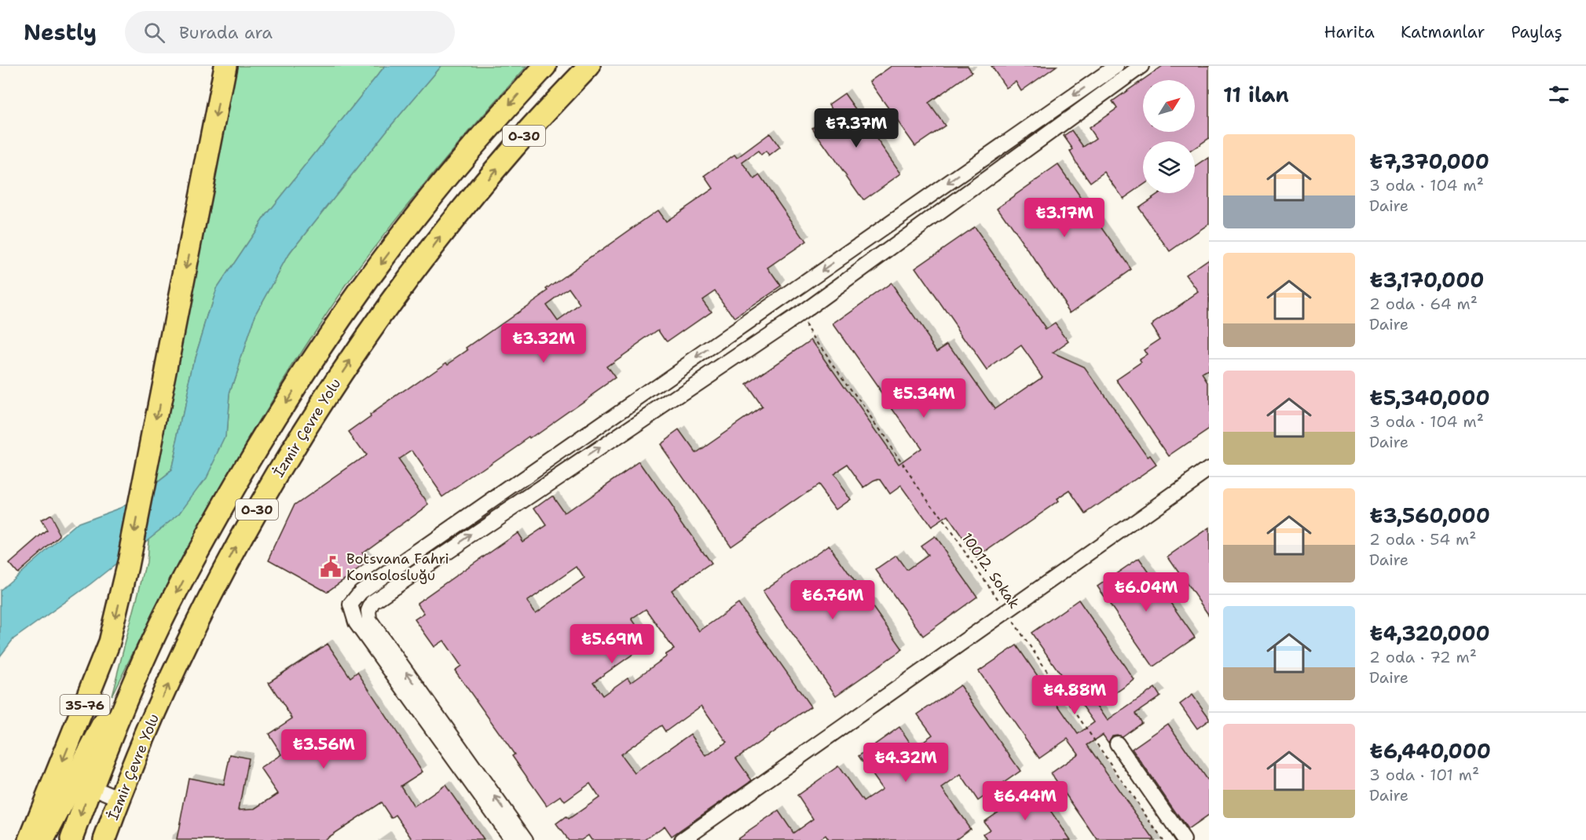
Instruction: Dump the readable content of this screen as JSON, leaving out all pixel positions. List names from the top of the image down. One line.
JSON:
{"streets":{"highway":["O-30","İzmir Çevre Yolu","35-76"],"path":["10012. Sokak"]},"places":{"public building":["Botsvana Fahri Konsolosluğu"]},"north":"top right","page":{"header":"Nestly","search":"Burada ara","nav":["Harita","Katmanlar","Paylaş"],"heading":"11 ilan","price":["₺7.37M","₺3.17M","₺3.32M","₺5.34M","₺6.04M","₺6.76M","₺5.69M","₺4.88M","₺3.56M","₺4.32M","₺6.44M"],"list":[{"name":"₺7,370,000","note":"3 oda · 104 m² · Daire"},{"name":"₺3,170,000","note":"2 oda · 64 m² · Daire"},{"name":"₺5,340,000","note":"3 oda · 104 m² · Daire"},{"name":"₺3,560,000","note":"2 oda · 54 m² · Daire"},{"name":"₺4,320,000","note":"2 oda · 72 m² · Daire"},{"name":"₺6,440,000","note":"3 oda · 101 m² · Daire"}]}}
